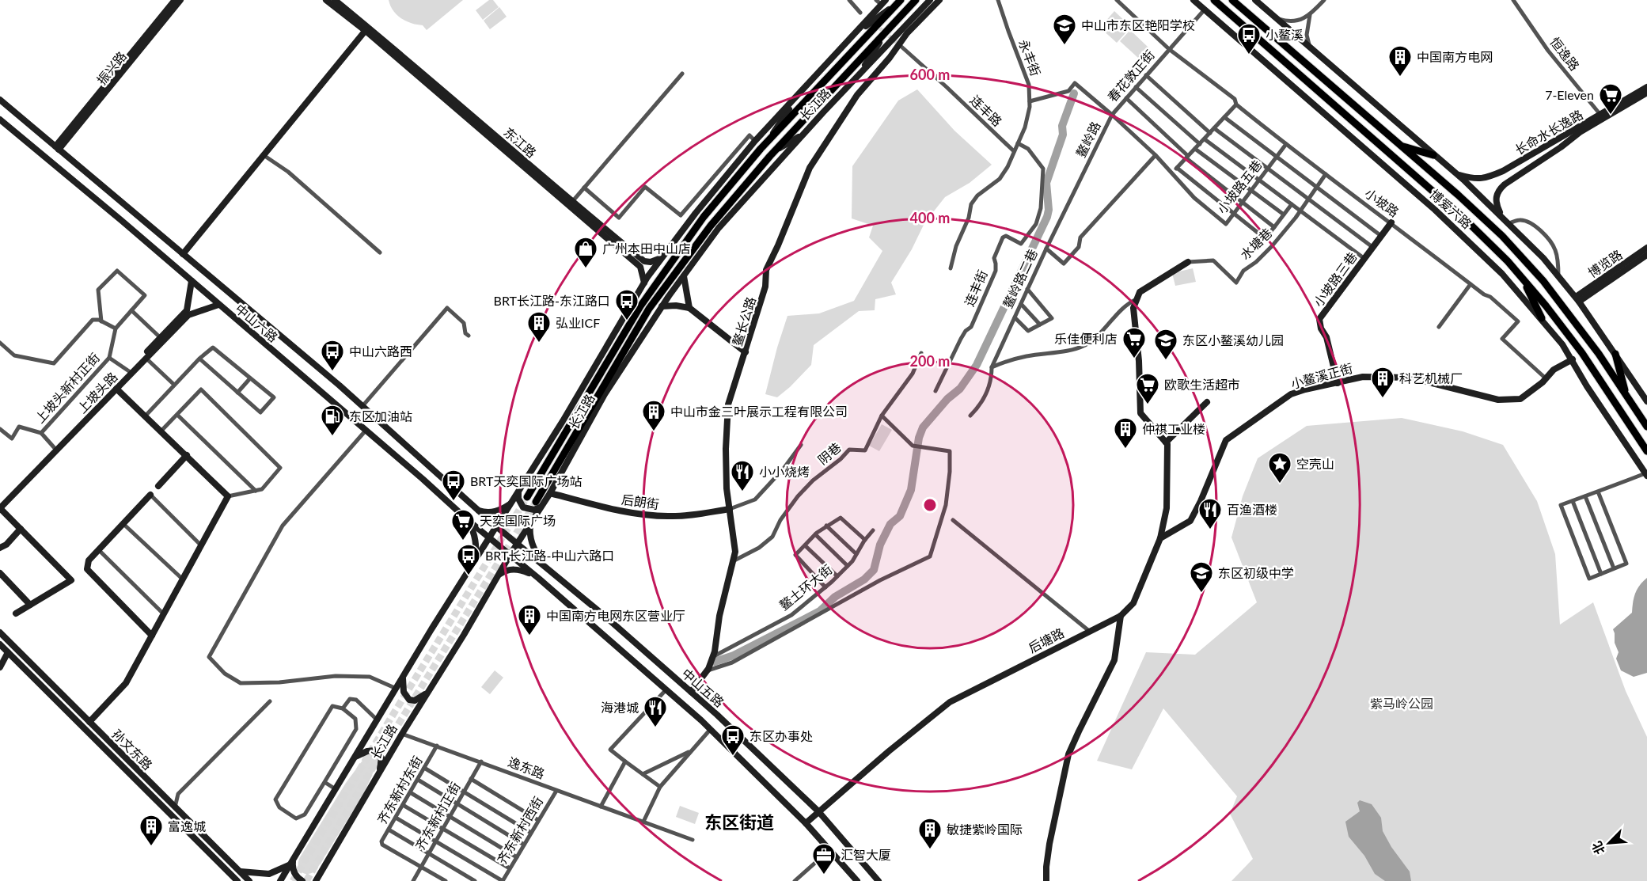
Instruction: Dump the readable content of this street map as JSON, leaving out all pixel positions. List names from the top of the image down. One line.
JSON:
{"streets":{"highway":["长江路","博爱六路"],"street":["恒逸路","永丰街","振兴路","春花敦正街","连丰路","长命水长逸路","鳌岭路","东江路","小坡路五巷","小坡路","水塘巷","博览路","鳌岭路二巷","小坡路三巷","连丰街","鳌长公路","中山六路","小鳌溪正街","上坡头新村正街","上坡头路","阴巷","后朗街","鳌土环大街","后塘路","中山五路","孙文东路","逸东路","齐东新村东街","齐东新村正街","齐东新村西街"]},"crossings":[["恒逸路","长命水长逸路"],["永丰街","连丰路"],["永丰街","连丰街"],["振兴路","中山六路"],["春花敦正街","鳌岭路"],["春花敦正街","小坡路"],["春花敦正街","博爱六路"],["长江路","东江路"],["长江路","中山六路"],["长江路","后朗街"],["长江路","中山五路"],["长江路","逸东路"],["鳌岭路","小坡路五巷"],["鳌岭路","鳌岭路二巷"],["小坡路五巷","小坡路"],["小坡路","水塘巷"],["小坡路","小坡路三巷"],["小坡路","小鳌溪正街"],["博爱六路","小鳌溪正街"],["小坡路三巷","小鳌溪正街"],["鳌长公路","阴巷"],["鳌长公路","后朗街"],["鳌长公路","鳌土环大街"],["鳌长公路","中山五路"],["中山六路","上坡头路"],["中山六路","中山五路"],["小鳌溪正街","后塘路"],["上坡头新村正街","上坡头路"],["后塘路","中山五路"],["逸东路","齐东新村东街"],["逸东路","齐东新村正街"],["逸东路","齐东新村西街"],["齐东新村东街","齐东新村正街"]],"districts":["东区街道"],"parks":["紫马岭公园"],"places":{"school or university":["中山市东区艳阳学校","东区小鳌溪幼儿园","东区初级中学"],"bus stop":["小鳌溪","BRT长江路-东江路口","中山六路西","BRT天奕国际广场站","BRT长江路-中山六路口","东区办事处"],"building":["中国南方电网","弘业ICF","科艺机械厂","中山市金三叶展示工程有限公司","仲祺工业楼","中国南方电网东区营业厅","富逸城","敏捷紫岭国际"],"supermarket":["7-Eleven","乐佳便利店","欧歌生活超市","天奕国际广场"],"shop":["广州本田中山店"],"fuel station":["东区加油站"],"place":["空壳山"],"restaurant":["小小烧烤","百渔酒楼","海港城"],"office":["汇智大厦"]},"north":"bottom left","rings":["600 m","400 m","200 m"]}
